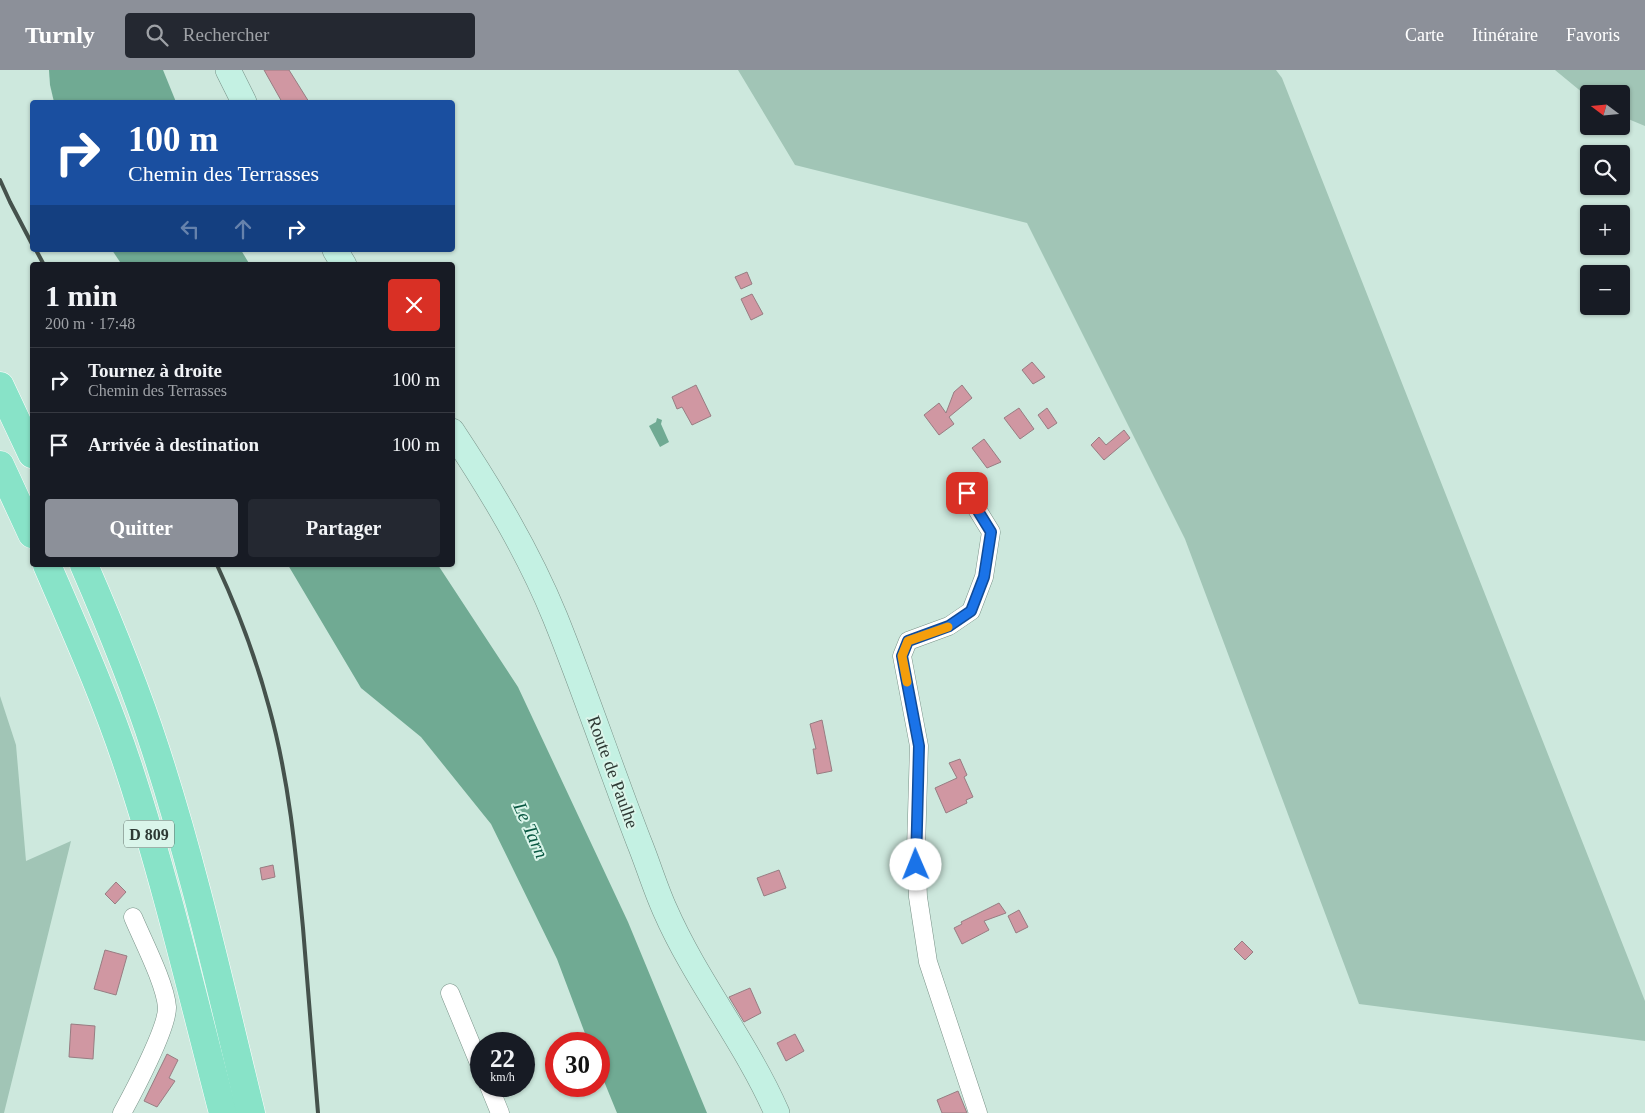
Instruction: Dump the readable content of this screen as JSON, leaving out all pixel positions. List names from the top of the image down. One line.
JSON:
{"streets":{"main road":["D 809"],"street":["Route de Paulhe"]},"water":["Le Tarn"],"north":"left","page":{"header":"Turnly","search":"Rechercher","nav":["Carte","Itinéraire","Favoris"],"map_buttons":["+","−"],"turn":["100 m","Chemin des Terrasses"],"heading":["1 min","200 m · 17:48"],"list":[{"name":"Tournez à droite","note":"Chemin des Terrasses","value":"100 m"},{"name":"Arrivée à destination","value":"100 m"}],"buttons":["Quitter","Partager"],"speed":"22 km/h","limit":"30"}}
